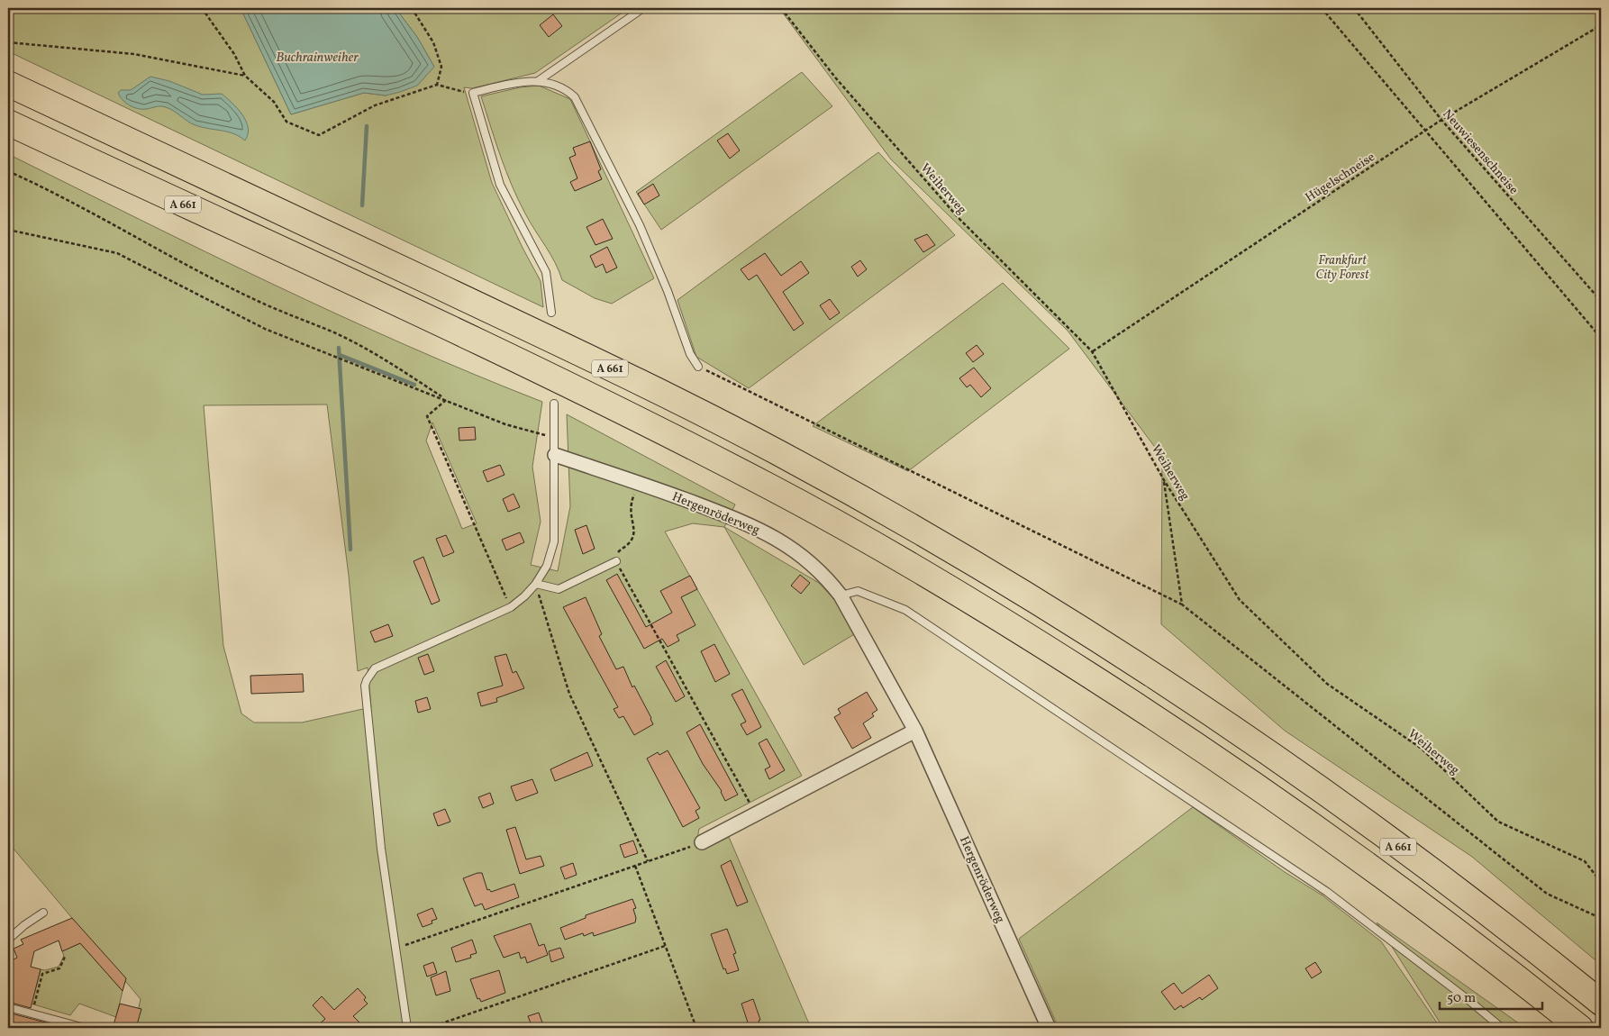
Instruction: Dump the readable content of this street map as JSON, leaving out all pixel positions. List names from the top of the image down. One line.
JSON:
{"streets":{"highway":["A 661"],"street":["Hergenröderweg"],"path":["Neuwiesenschneise","Hügelschneise","Weiherweg"]},"crossings":[["Neuwiesenschneise","Hügelschneise"],["Hügelschneise","Weiherweg"]],"water":["Buchrainweiher"],"parks":["Frankfurt City Forest"],"scale_bar":"50 m"}
